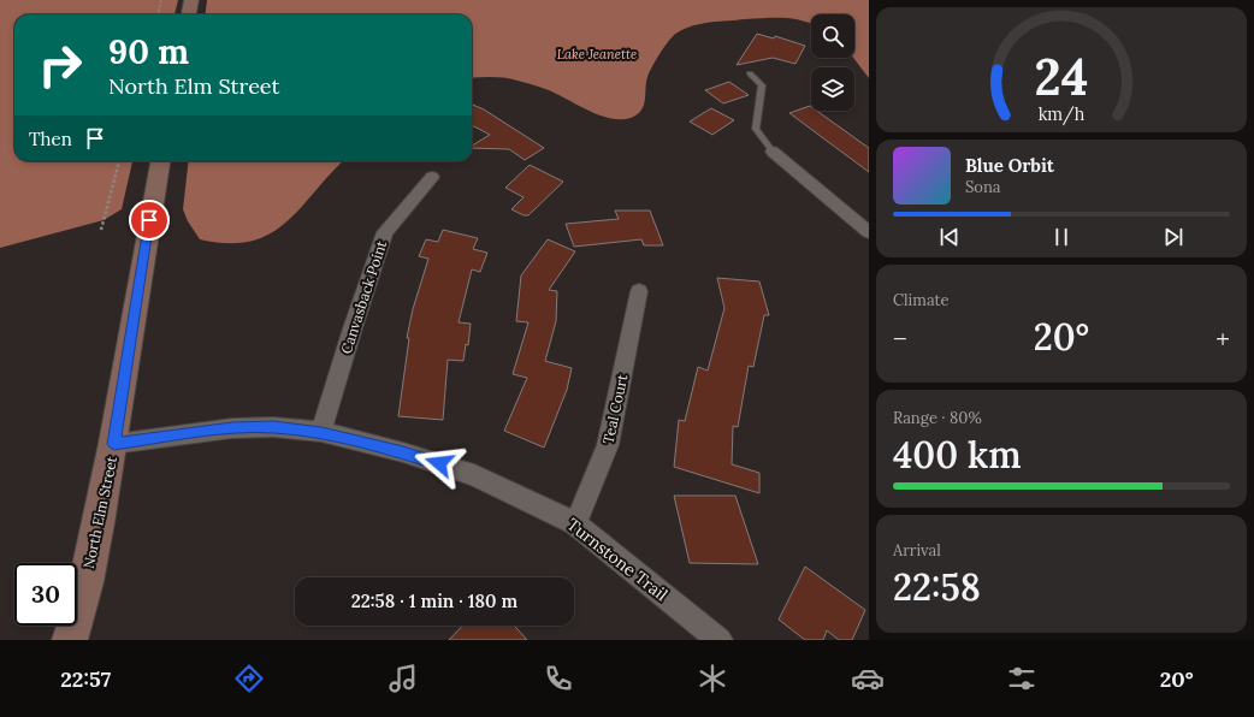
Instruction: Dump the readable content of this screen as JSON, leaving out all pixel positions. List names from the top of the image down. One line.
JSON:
{"streets":{"main road":["North Elm Street"],"street":["Canvasback Point","Teal Court","Turnstone Trail"]},"crossings":[["Canvasback Point","Turnstone Trail"],["Teal Court","Turnstone Trail"],["North Elm Street","Turnstone Trail"]],"water":["Lake Jeanette"],"page":{"turn":["90 m","North Elm Street"],"then":"Then","song":["Blue Orbit","Sona"],"tile":["Climate",["Range · 80%","400 km"],["Arrival","22:58"]],"heat":["−","20°","+"],"limit":"30","trip":"22:58 · 1 min · 180 m","tabs":["22:57","20°"],"gauge":["24","km/h"]}}
